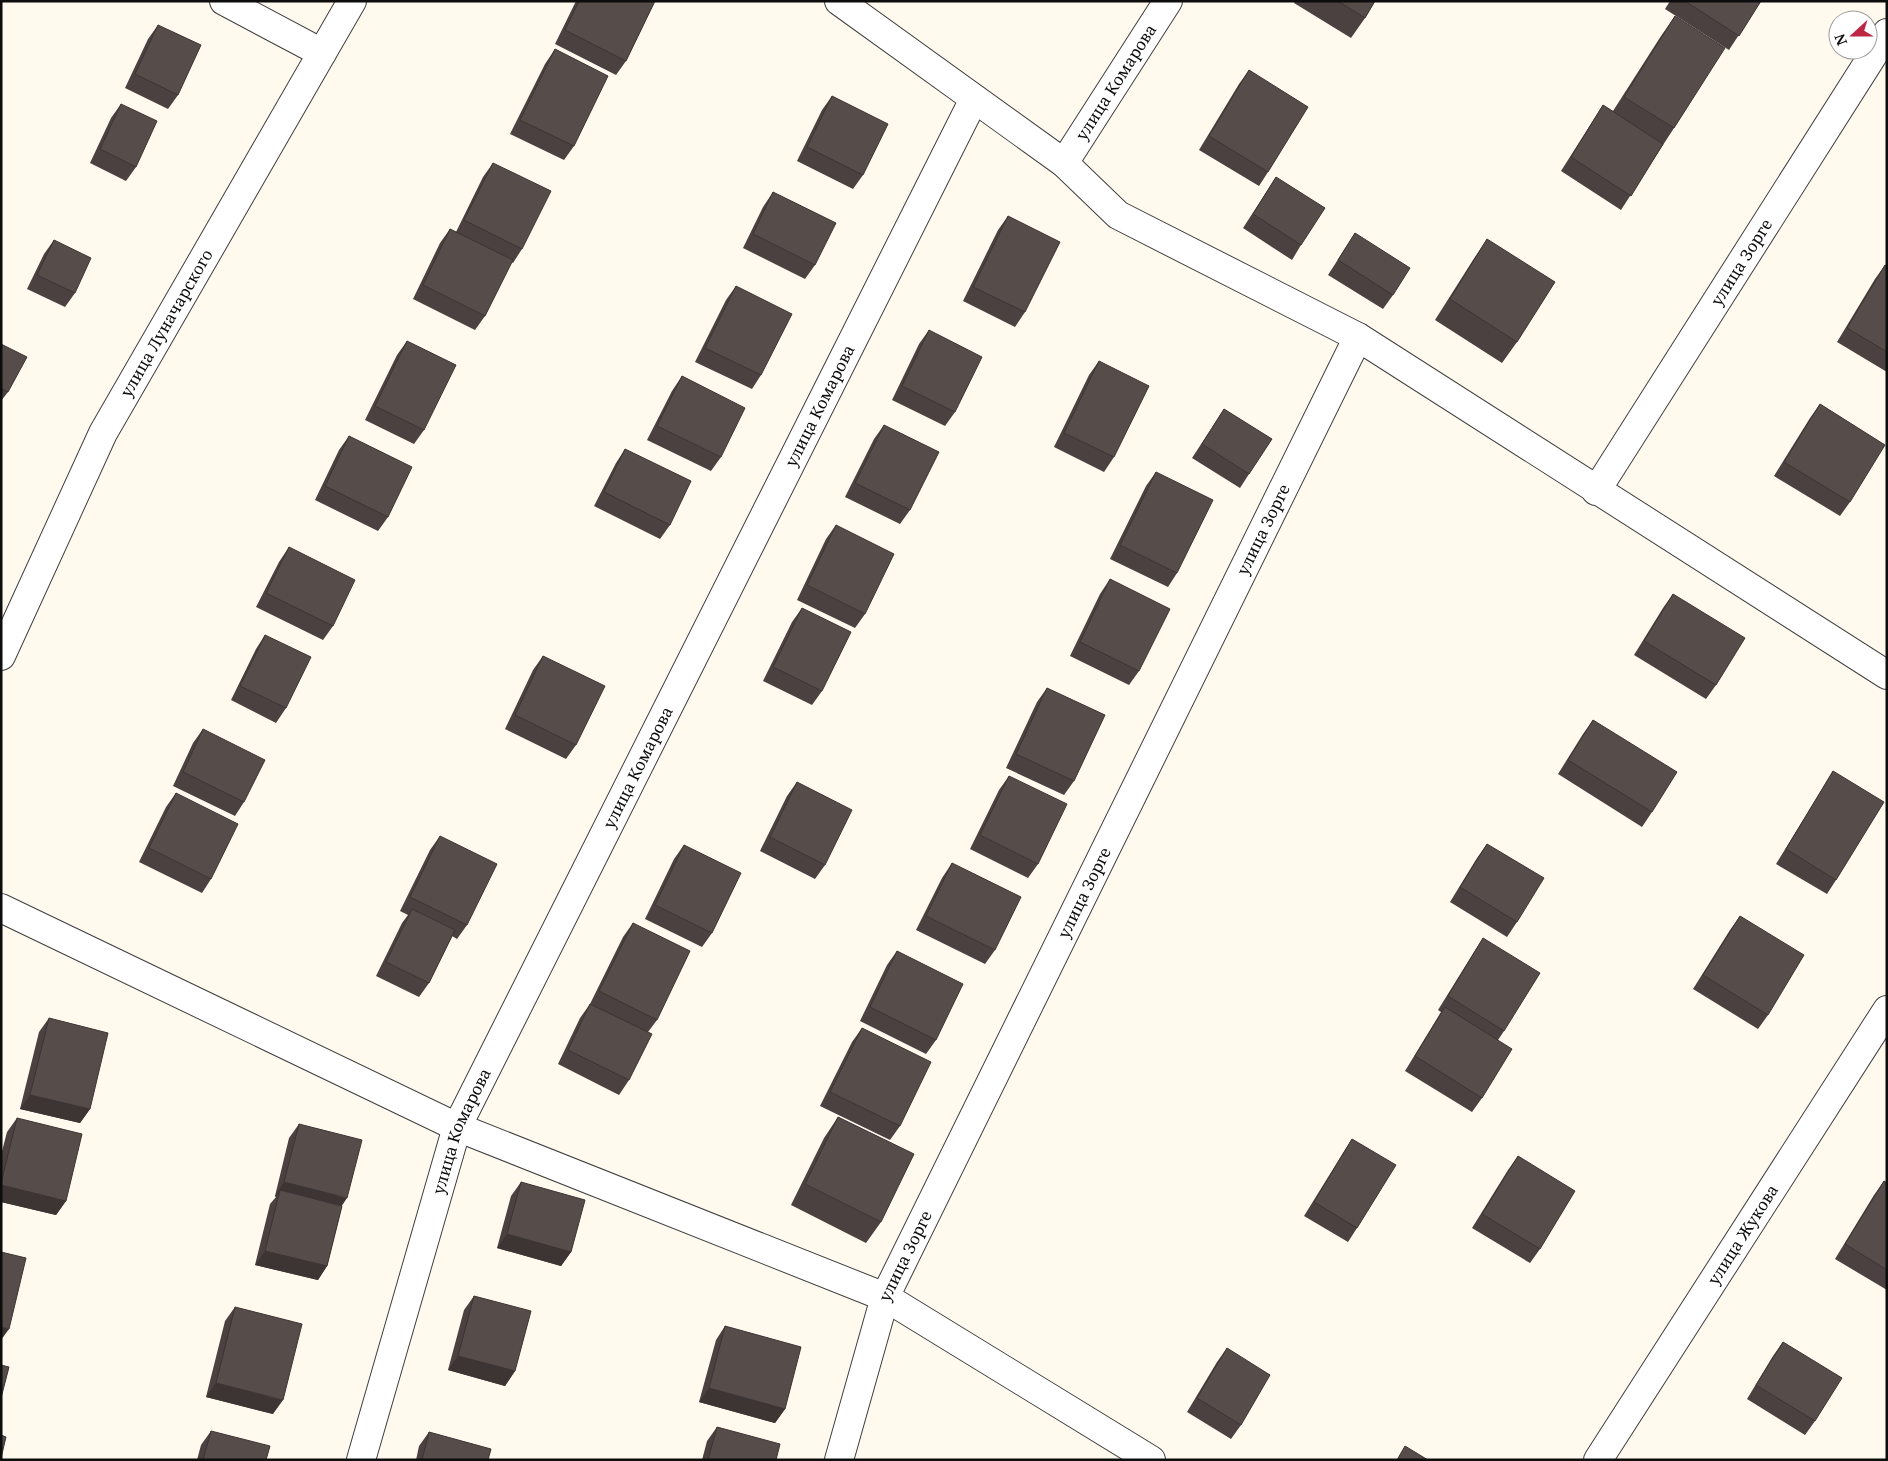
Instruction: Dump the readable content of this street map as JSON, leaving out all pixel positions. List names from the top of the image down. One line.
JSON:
{"streets":{"street":["улица Комарова","улица Зорге","улица Луначарского","улица Жукова"]},"north":"left"}
